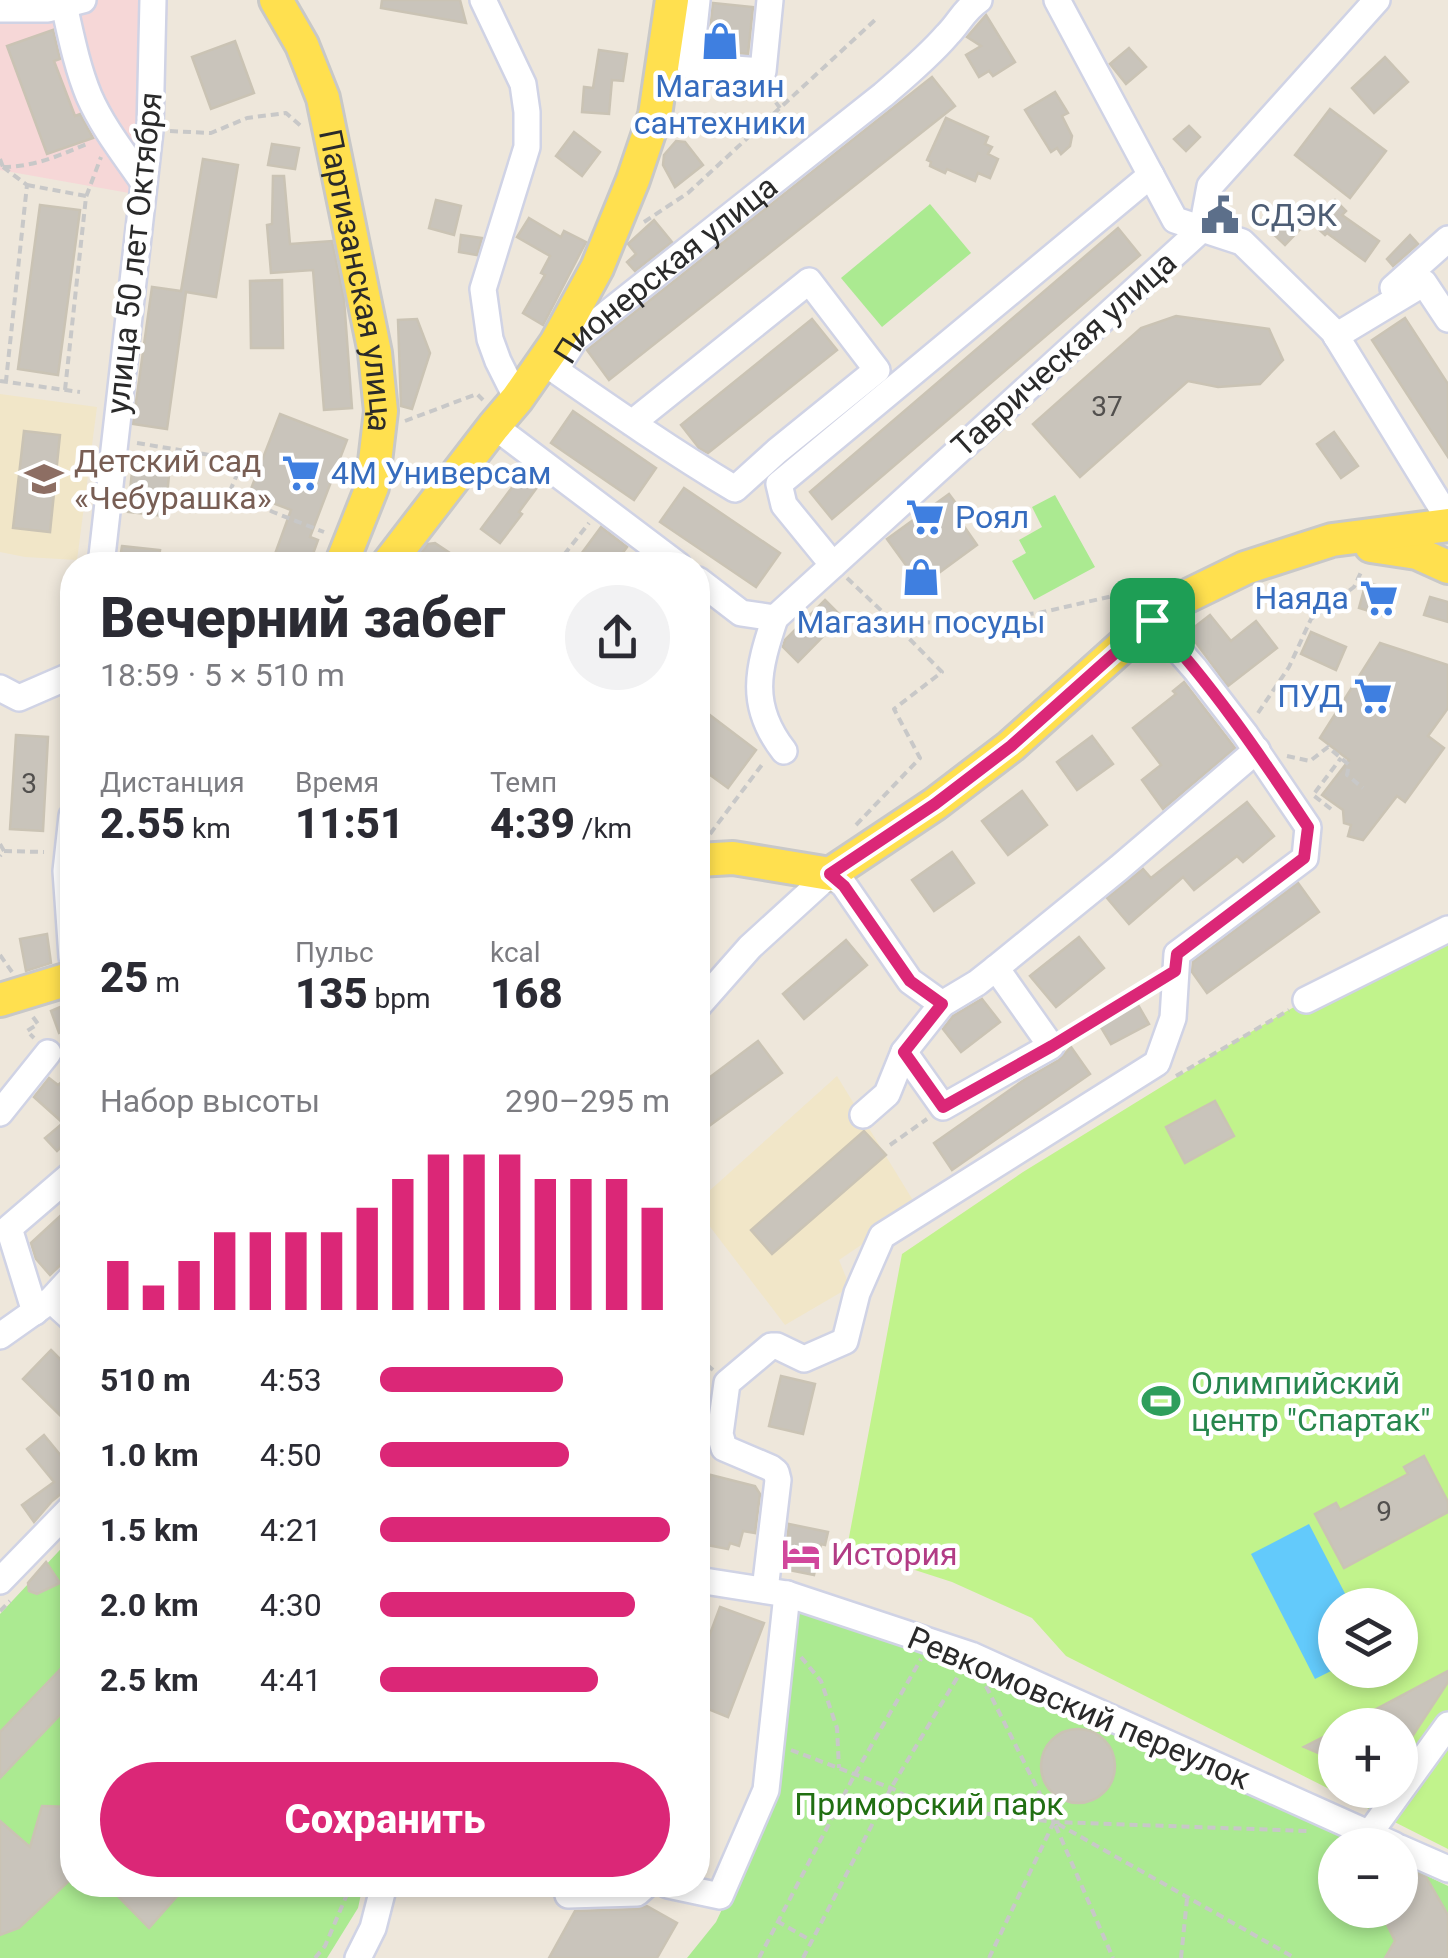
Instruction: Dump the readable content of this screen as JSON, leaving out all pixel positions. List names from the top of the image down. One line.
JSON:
{"streets":{"main road":["Пионерская улица","Партизанская улица"],"street":["улица 50 лет Октября","Таврическая улица","Ревкомовский переулок"]},"parks":["Приморский парк"],"places":{"shop":["Магазин сантехники","Магазин посуды"],"public building":["СДЭК"],"supermarket":["4М Универсам","Роял","Наяда","ПУД"],"school or university":["Детский сад «Чебурашка»"],"sports":["Олимпийский центр \"Спартак\""],"hotel":["История"]},"house_numbers":["37","3","9"],"page":{"heading":["Вечерний забег","18:59 · 5 × 510 m"],"stats":[["Дистанция","2.55 km"],["Время","11:51"],["Темп","4:39 /km"],["25 m"],["Пульс","135 bpm"],["kcal","168"]],"chart":["Набор высоты","290–295 m"],"list":[{"name":"510 m","note":"4:53"},{"name":"1.0 km","note":"4:50"},{"name":"1.5 km","note":"4:21"},{"name":"2.0 km","note":"4:30"},{"name":"2.5 km","note":"4:41"}],"map_buttons":["+","−"],"buttons":"Сохранить"}}
